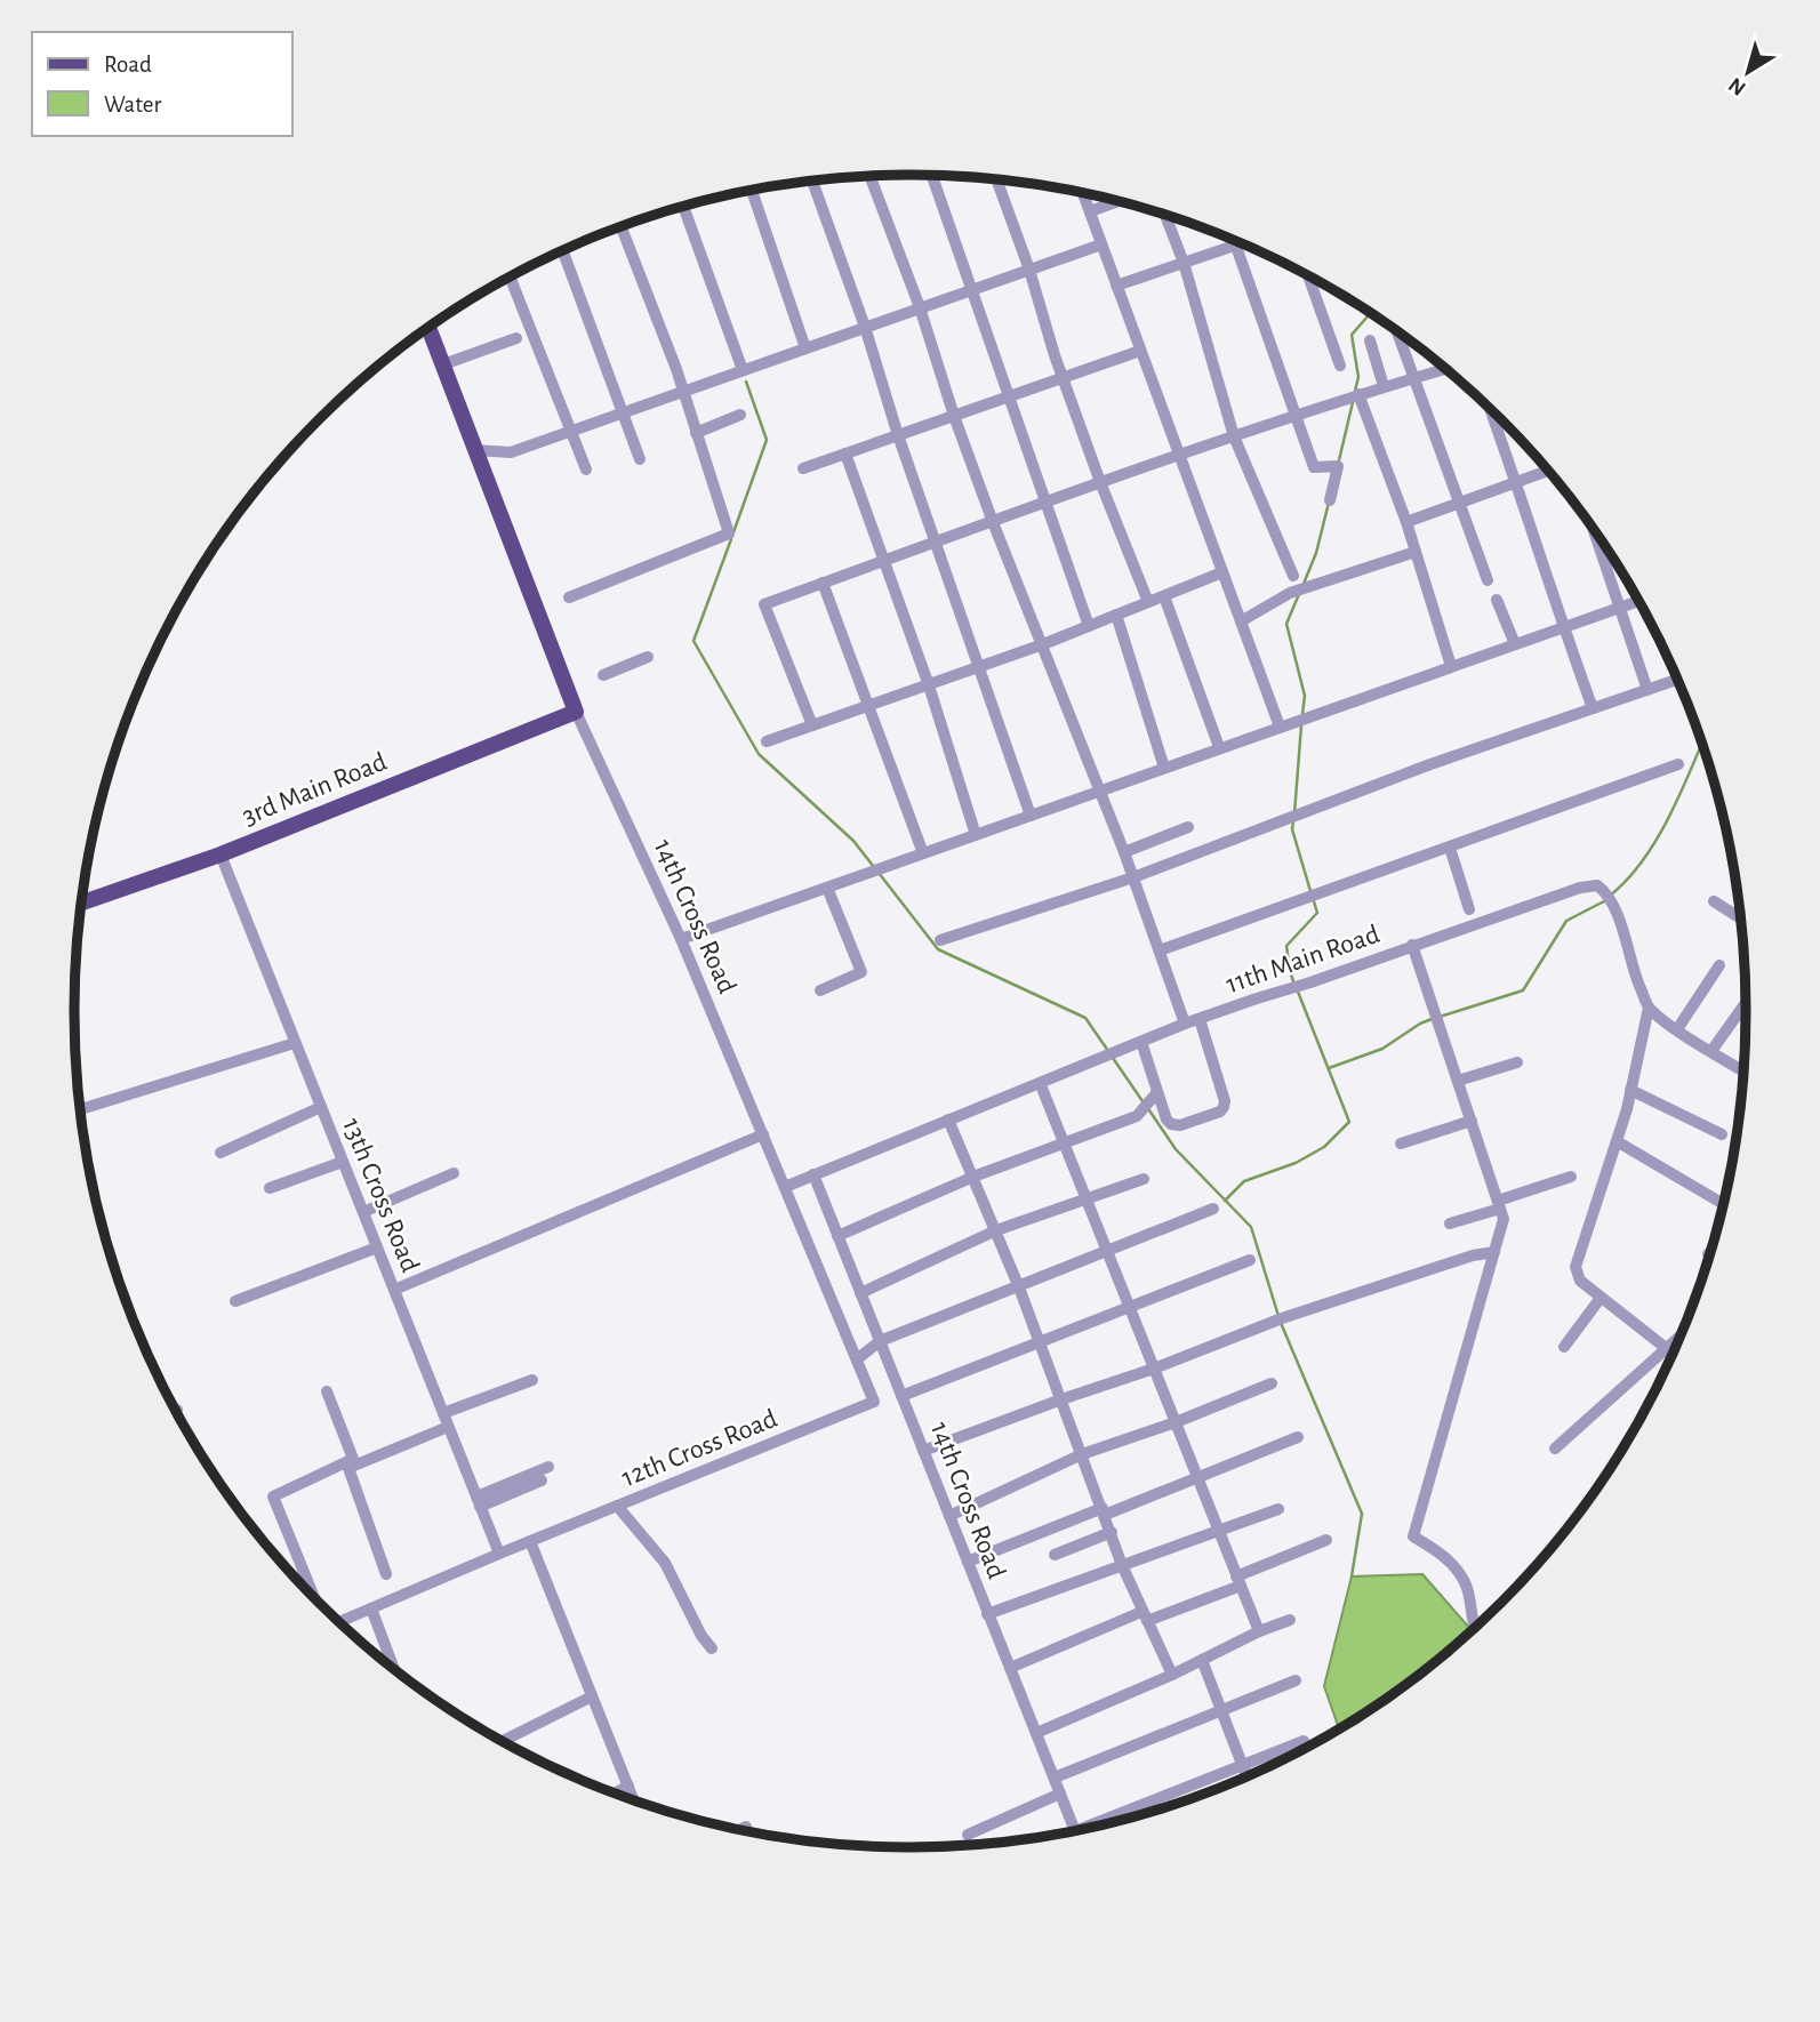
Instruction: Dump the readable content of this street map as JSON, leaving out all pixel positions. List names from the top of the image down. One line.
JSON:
{"streets":{"main road":["3rd Main Road"],"street":["14th Cross Road","11th Main Road","13th Cross Road","12th Cross Road"]},"crossings":[["3rd Main Road","14th Cross Road"],["3rd Main Road","13th Cross Road"],["14th Cross Road","11th Main Road"],["14th Cross Road","12th Cross Road"],["11th Main Road","12th Cross Road"],["13th Cross Road","12th Cross Road"]],"legend":["Road","Water"],"north":"bottom left"}
